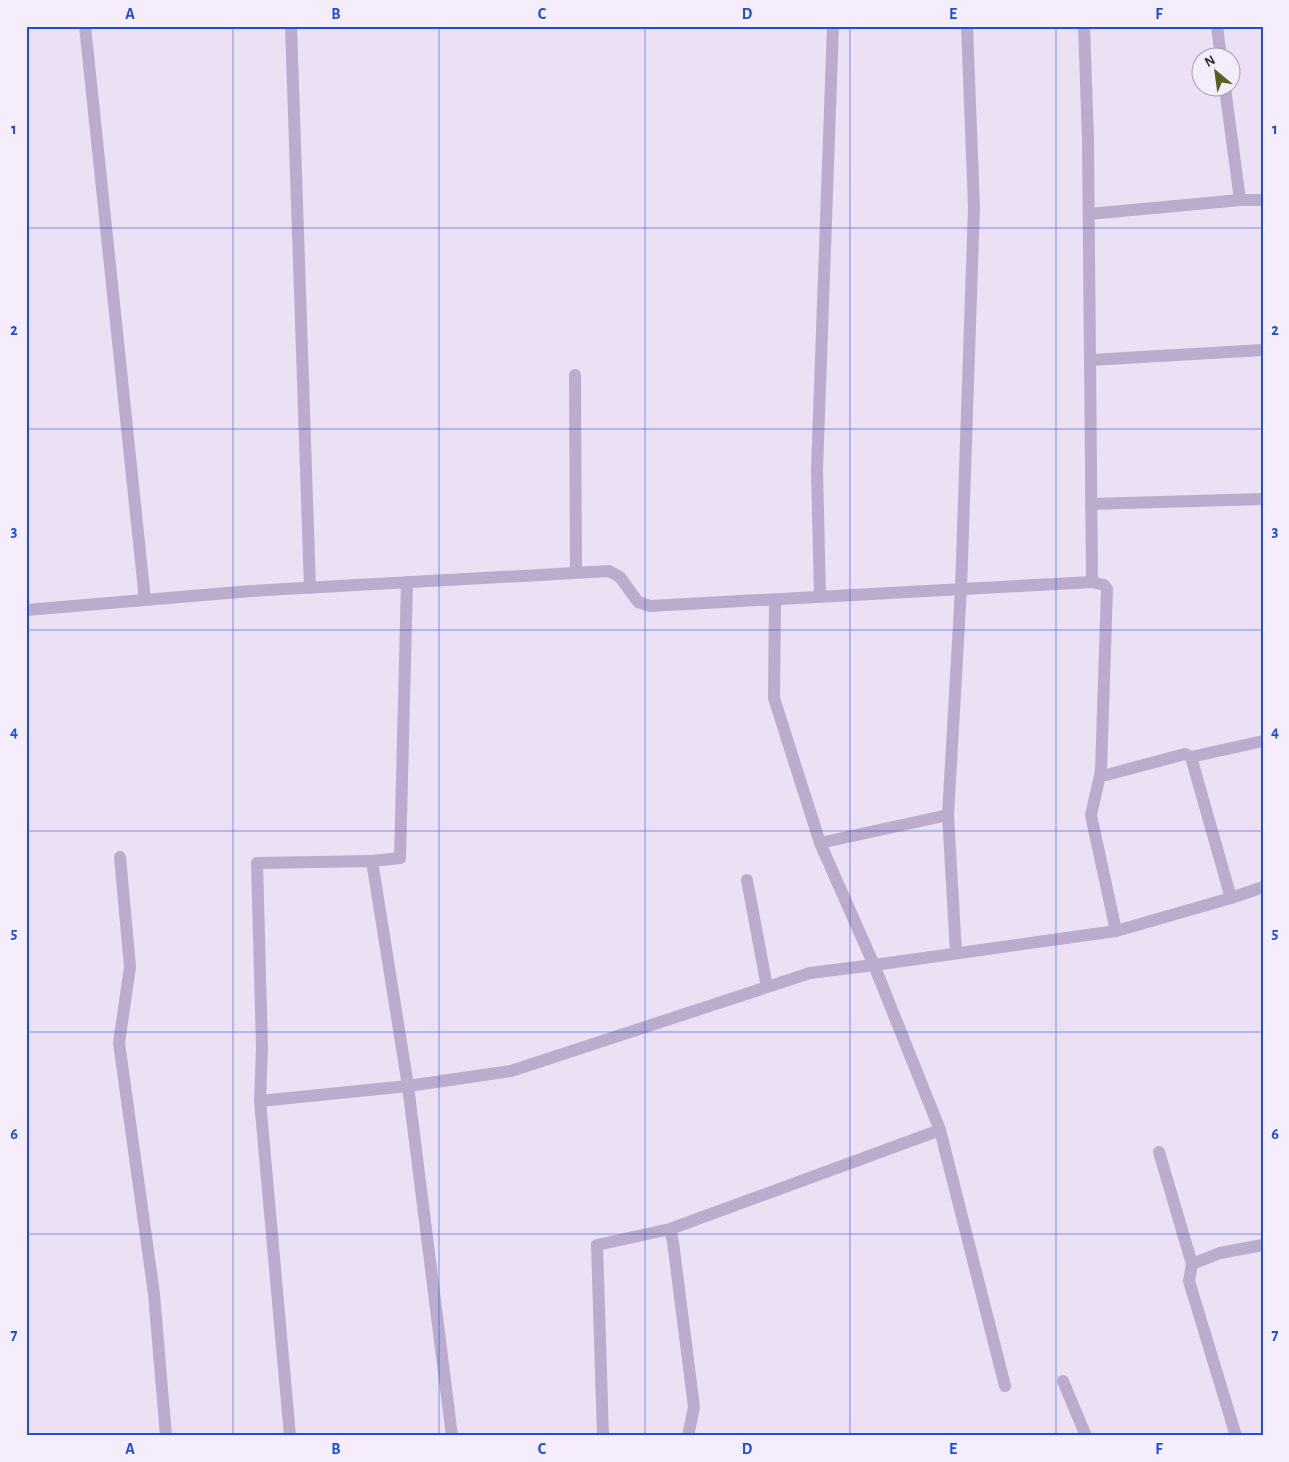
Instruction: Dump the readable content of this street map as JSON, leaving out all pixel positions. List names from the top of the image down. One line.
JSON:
{"north":"top left","grid":{"columns":["A","B","C","D","E","F"],"rows":["1","2","3","4","5","6","7"]}}
